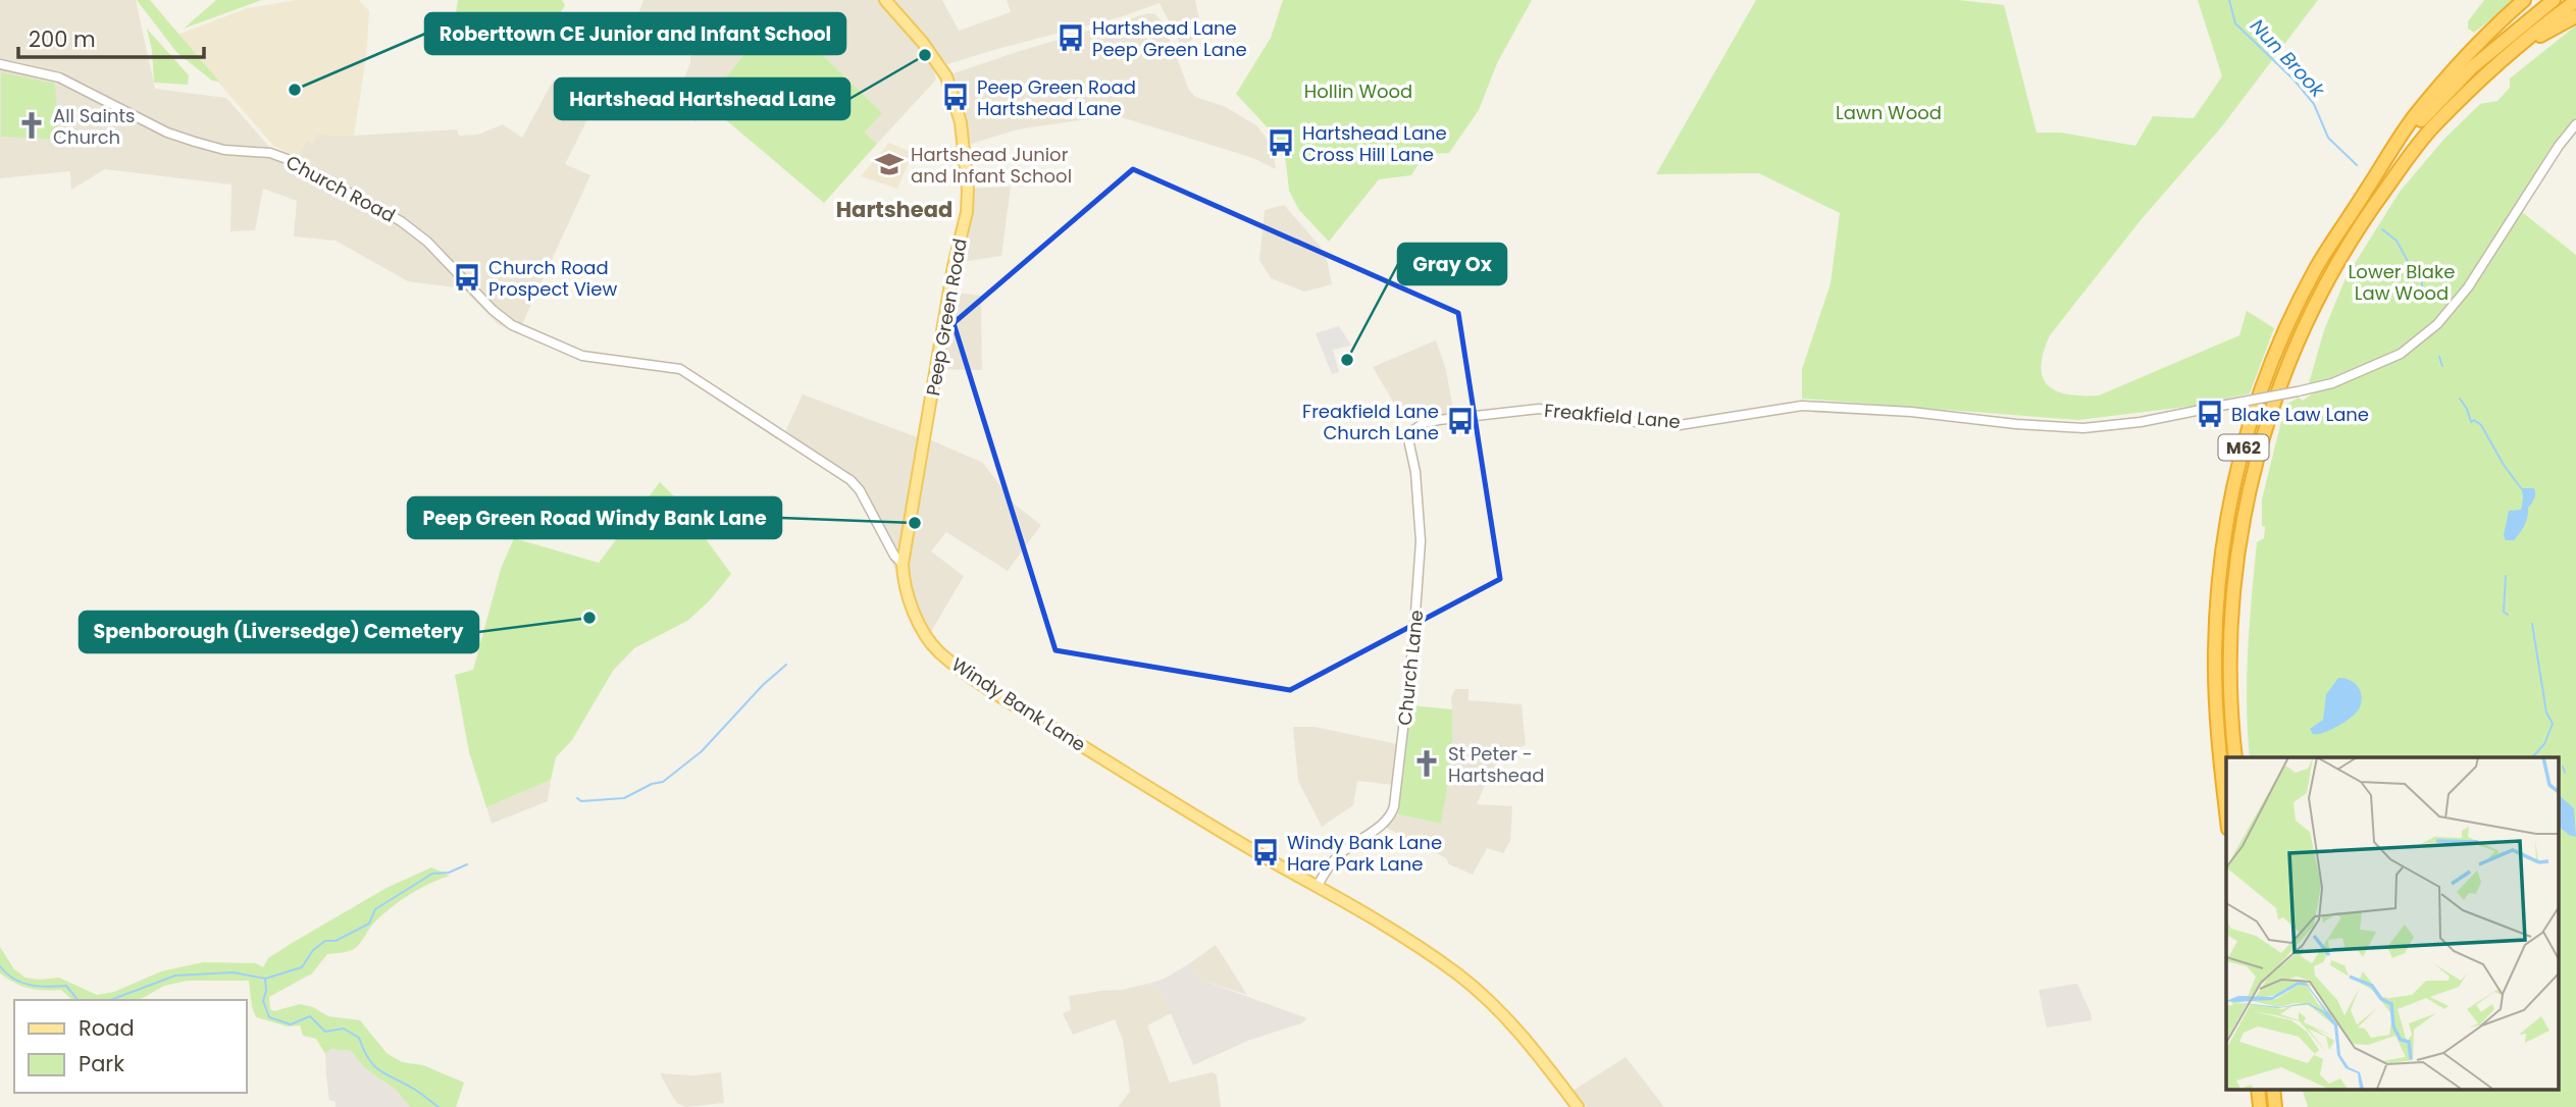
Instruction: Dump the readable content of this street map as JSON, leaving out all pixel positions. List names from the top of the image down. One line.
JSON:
{"streets":{"highway":["M62"],"main road":["Peep Green Road","Windy Bank Lane"],"street":["Church Road","Freakfield Lane","Church Lane"]},"crossings":[["Church Road","Windy Bank Lane"],["Peep Green Road","Windy Bank Lane"],["Freakfield Lane","Church Lane"],["Church Lane","Windy Bank Lane"]],"districts":["Hartshead"],"water":["Nun Brook"],"parks":["Hollin Wood","Lawn Wood","Lower Blake Law Wood"],"places":{"bus stop":["Hartshead Lane Peep Green Lane","Peep Green Road Hartshead Lane","Hartshead Lane Cross Hill Lane","Church Road Prospect View","Blake Law Lane","Freakfield Lane Church Lane","Windy Bank Lane Hare Park Lane"],"other":["Hartshead Hartshead Lane","Roberttown CE Junior and Infant School","Gray Ox","Peep Green Road Windy Bank Lane","Spenborough (Liversedge) Cemetery"],"church":["All Saints Church","St Peter - Hartshead"],"school or university":["Hartshead Junior and Infant School"]},"legend":["Road","Park"],"scale_bar":"200 m"}
